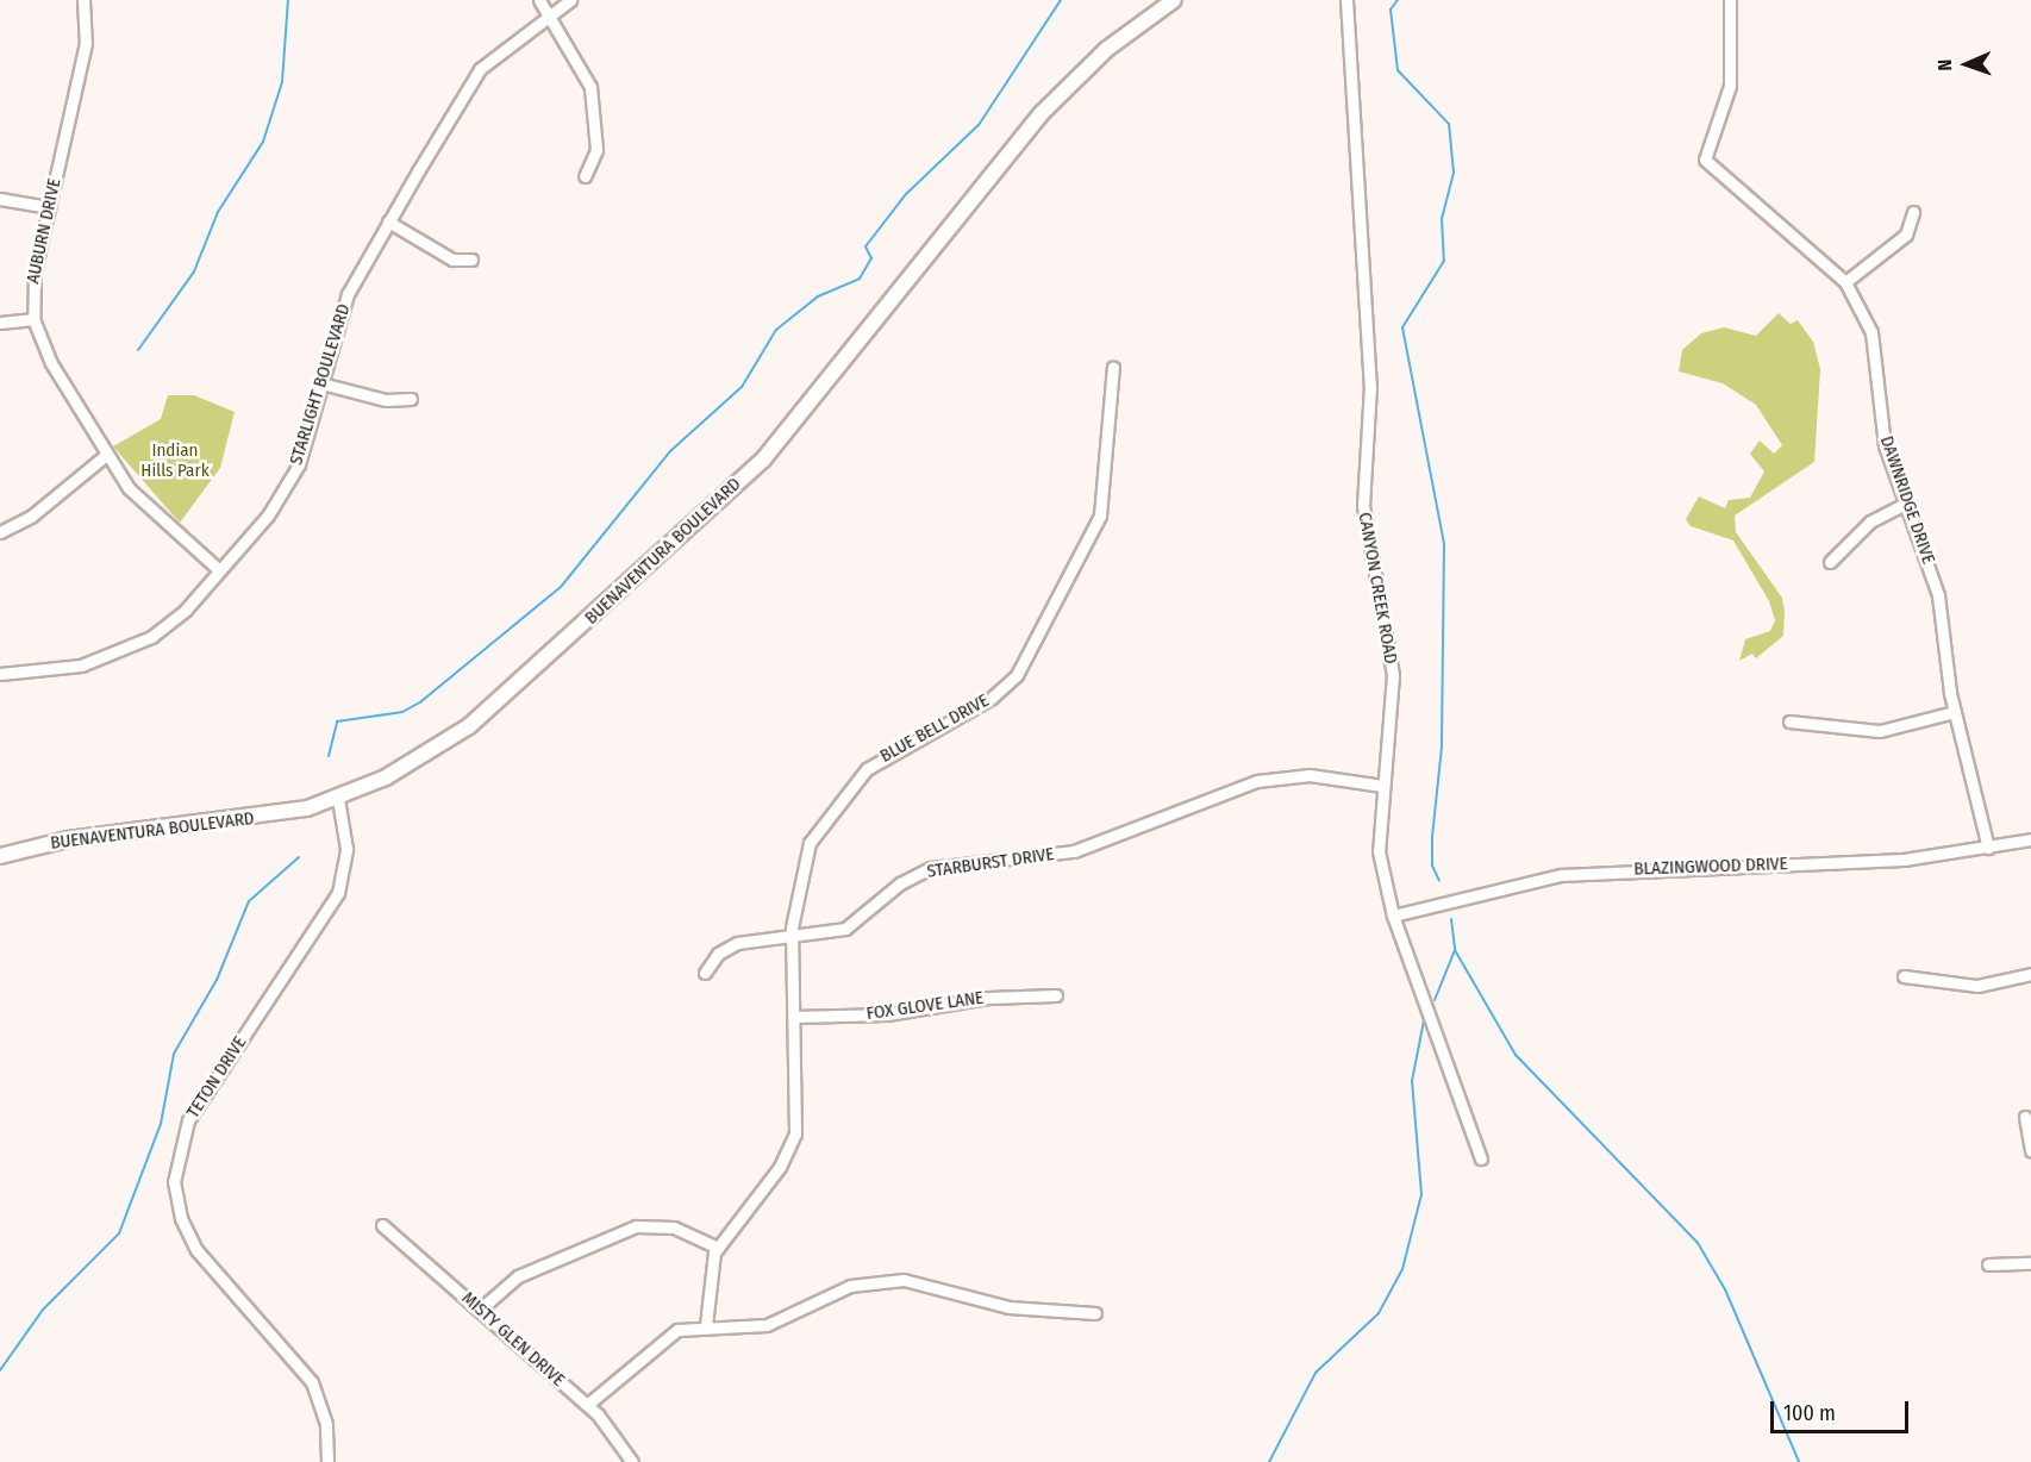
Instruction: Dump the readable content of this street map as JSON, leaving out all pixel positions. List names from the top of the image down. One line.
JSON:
{"streets":{"main road":["BUENAVENTURA BOULEVARD"],"street":["AUBURN DRIVE","STARLIGHT BOULEVARD","DAWNRIDGE DRIVE","CANYON CREEK ROAD","BLUE BELL DRIVE","STARBURST DRIVE","BLAZINGWOOD DRIVE","FOX GLOVE LANE","TETON DRIVE","MISTY GLEN DRIVE"]},"crossings":[["AUBURN DRIVE","STARLIGHT BOULEVARD"],["DAWNRIDGE DRIVE","BLAZINGWOOD DRIVE"],["BUENAVENTURA BOULEVARD","TETON DRIVE"],["CANYON CREEK ROAD","STARBURST DRIVE"],["CANYON CREEK ROAD","BLAZINGWOOD DRIVE"],["BLUE BELL DRIVE","STARBURST DRIVE"],["BLUE BELL DRIVE","FOX GLOVE LANE"]],"parks":["Indian Hills Park"],"scale_bar":"100 m","north":"left"}
